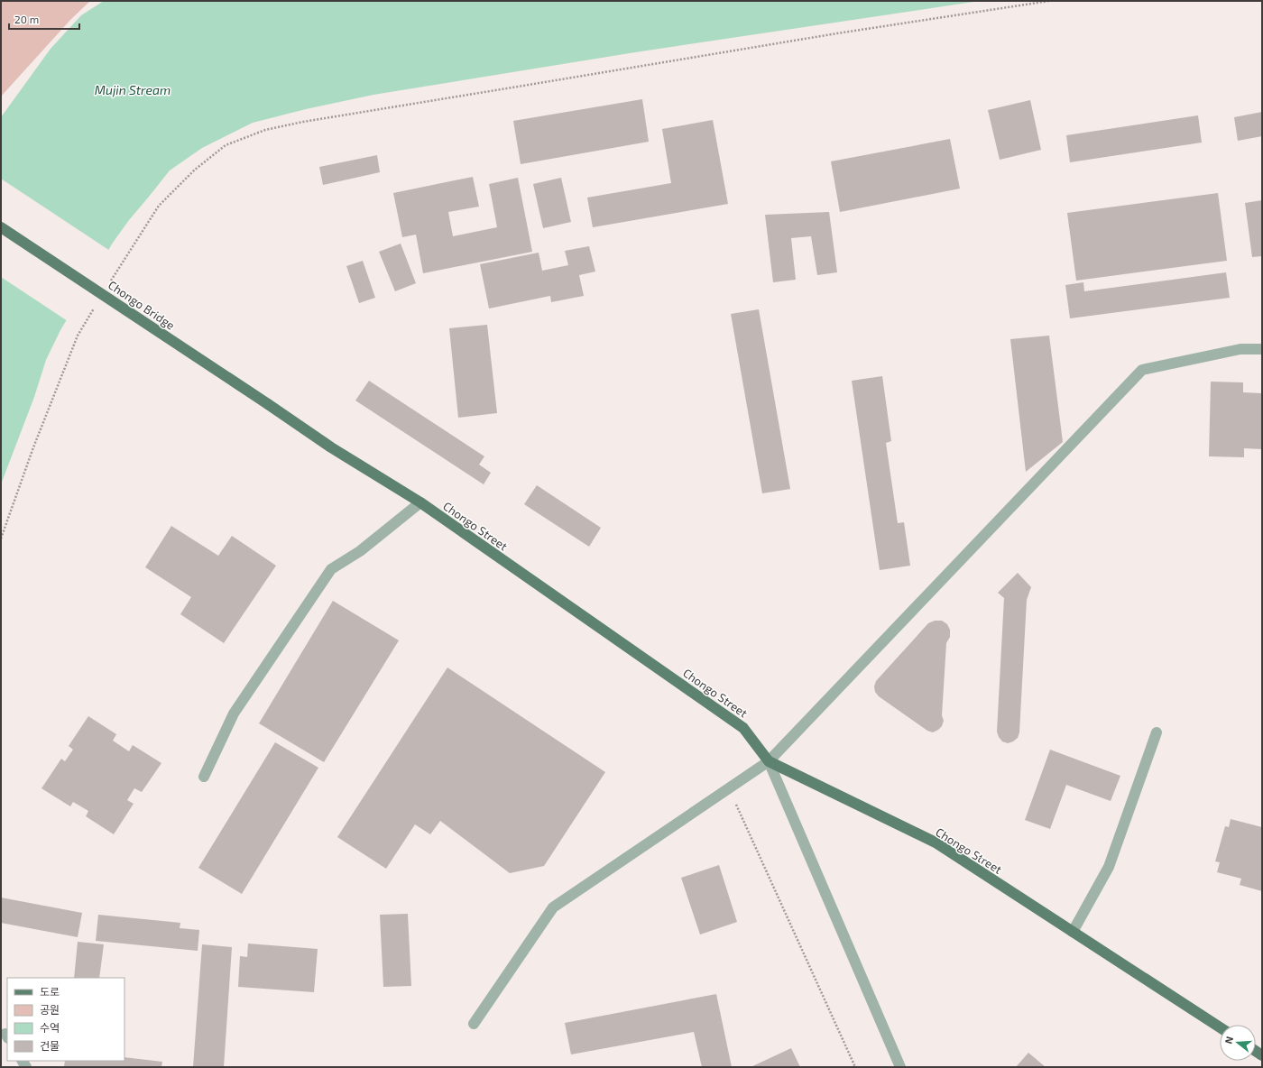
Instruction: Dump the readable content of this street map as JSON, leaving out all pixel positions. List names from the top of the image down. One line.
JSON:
{"streets":{"main road":["Chongo Bridge","Chongo Street"]},"crossings":[["Chongo Bridge","Chongo Street"]],"water":["Mujin Stream"],"legend":["도로","공원","수역","건물"],"scale_bar":"20 m","north":"left"}
